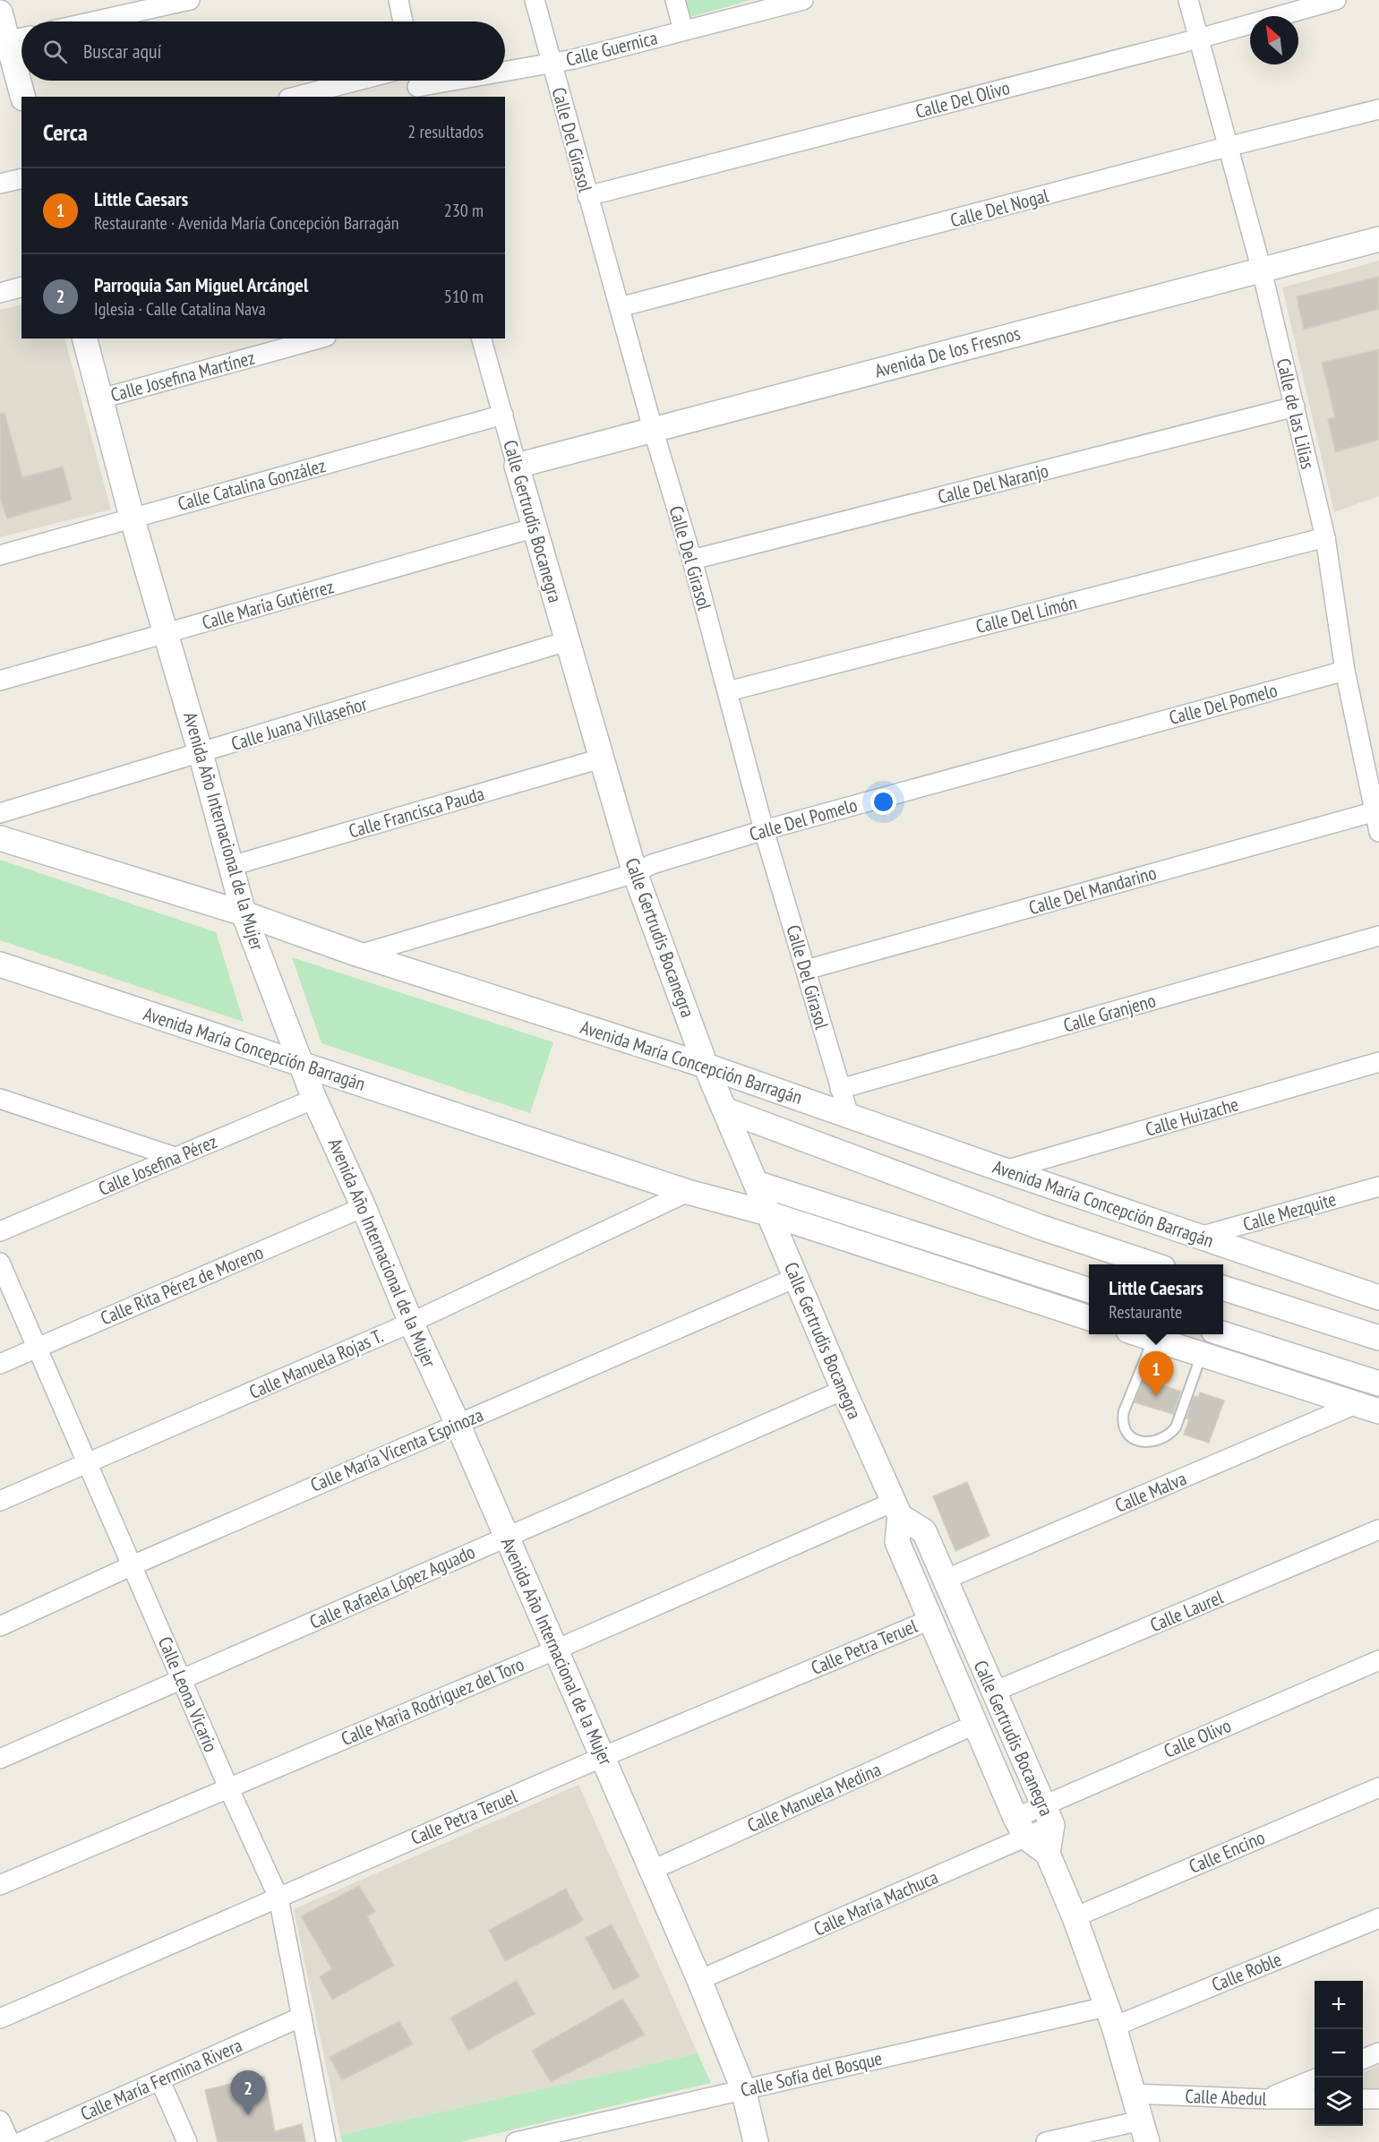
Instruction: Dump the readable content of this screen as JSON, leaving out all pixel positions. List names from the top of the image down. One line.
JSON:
{"streets":{"street":["Calle Guernica","Calle Del Olivo","Calle Del Girasol","Calle Del Nogal","Avenida De los Fresnos","Calle Josefina Martínez","Calle de las Lilias","Calle Del Naranjo","Calle Catalina González","Calle Gertrudis Bocanegra","Calle María Gutiérrez","Calle Del Limón","Calle Del Pomelo","Calle Juana Villaseñor","Calle Francisca Pauda","Avenida Año Internacional de la Mujer","Calle Del Mandarino","Calle Granjeno","Avenida María Concepción Barragán","Calle Huizache","Calle Josefina Pérez","Calle Mezquite","Calle Rita Pérez de Moreno","Calle Manuela Rojas T.","Calle María Vicenta Espinoza","Calle Malva","Calle Rafaela López Aguado","Calle Laurel","Calle Petra Teruel","Calle Leona Vicario","Calle María Rodríguez del Toro","Calle Olivo","Calle Manuela Medina","Calle Encino","Calle María Machuca","Calle Roble","Calle Sofía del Bosque","Calle María Fermina Rivera","Calle Abedul"]},"crossings":[["Calle Guernica","Calle Del Girasol"],["Calle Del Olivo","Calle Del Girasol"],["Calle Del Olivo","Calle de las Lilias"],["Calle Del Girasol","Calle Del Nogal"],["Calle Del Girasol","Avenida De los Fresnos"],["Calle Del Girasol","Calle Del Naranjo"],["Calle Del Girasol","Calle Del Limón"],["Calle Del Girasol","Calle Del Pomelo"],["Calle Del Girasol","Calle Del Mandarino"],["Calle Del Girasol","Calle Granjeno"],["Calle Del Girasol","Avenida María Concepción Barragán"],["Calle Del Nogal","Calle de las Lilias"],["Avenida De los Fresnos","Calle de las Lilias"],["Avenida De los Fresnos","Calle Gertrudis Bocanegra"],["Calle Josefina Martínez","Avenida Año Internacional de la Mujer"],["Calle de las Lilias","Calle Del Naranjo"],["Calle de las Lilias","Calle Del Limón"],["Calle de las Lilias","Calle Del Pomelo"],["Calle de las Lilias","Calle Del Mandarino"],["Calle Catalina González","Calle Gertrudis Bocanegra"],["Calle Catalina González","Avenida Año Internacional de la Mujer"],["Calle Gertrudis Bocanegra","Calle María Gutiérrez"],["Calle Gertrudis Bocanegra","Calle Del Pomelo"],["Calle Gertrudis Bocanegra","Calle Juana Villaseñor"],["Calle Gertrudis Bocanegra","Calle Francisca Pauda"],["Calle Gertrudis Bocanegra","Avenida María Concepción Barragán"],["Calle Gertrudis Bocanegra","Calle María Vicenta Espinoza"],["Calle Gertrudis Bocanegra","Calle Malva"],["Calle Gertrudis Bocanegra","Calle Rafaela López Aguado"],["Calle Gertrudis Bocanegra","Calle Laurel"],["Calle Gertrudis Bocanegra","Calle Petra Teruel"],["Calle Gertrudis Bocanegra","Calle María Rodríguez del Toro"],["Calle Gertrudis Bocanegra","Calle Olivo"],["Calle Gertrudis Bocanegra","Calle Manuela Medina"],["Calle Gertrudis Bocanegra","Calle María Machuca"],["Calle María Gutiérrez","Avenida Año Internacional de la Mujer"],["Calle Del Pomelo","Avenida María Concepción Barragán"],["Calle Juana Villaseñor","Avenida Año Internacional de la Mujer"],["Calle Francisca Pauda","Avenida Año Internacional de la Mujer"],["Avenida Año Internacional de la Mujer","Avenida María Concepción Barragán"],["Avenida Año Internacional de la Mujer","Calle Josefina Pérez"],["Avenida Año Internacional de la Mujer","Calle Rita Pérez de Moreno"],["Avenida Año Internacional de la Mujer","Calle Manuela Rojas T."],["Avenida Año Internacional de la Mujer","Calle María Vicenta Espinoza"],["Avenida Año Internacional de la Mujer","Calle Rafaela López Aguado"],["Avenida Año Internacional de la Mujer","Calle Petra Teruel"],["Avenida Año Internacional de la Mujer","Calle María Rodríguez del Toro"],["Avenida Año Internacional de la Mujer","Calle Manuela Medina"],["Avenida Año Internacional de la Mujer","Calle María Machuca"],["Avenida Año Internacional de la Mujer","Calle Sofía del Bosque"],["Avenida María Concepción Barragán","Calle Huizache"],["Avenida María Concepción Barragán","Calle Mezquite"],["Avenida María Concepción Barragán","Calle Manuela Rojas T."],["Calle Rita Pérez de Moreno","Calle Leona Vicario"],["Calle Manuela Rojas T.","Calle Leona Vicario"],["Calle María Vicenta Espinoza","Calle Leona Vicario"],["Calle Rafaela López Aguado","Calle Leona Vicario"],["Calle Petra Teruel","Calle Leona Vicario"],["Calle Leona Vicario","Calle María Rodríguez del Toro"],["Calle Leona Vicario","Calle María Fermina Rivera"],["Calle Olivo","Calle María Machuca"],["Calle Roble","Calle Sofía del Bosque"]],"north":"top left","page":{"search":"Buscar aquí","heading":["Cerca","2 resultados"],"list":[{"mark":"1","name":"Little Caesars","note":"Restaurante · Avenida María Concepción Barragán","value":"230 m"},{"mark":"2","name":"Parroquia San Miguel Arcángel","note":"Iglesia · Calle Catalina Nava","value":"510 m"}],"popup":["Little Caesars","Restaurante"],"pins":["1","2"],"map_buttons":["+","−"]}}
